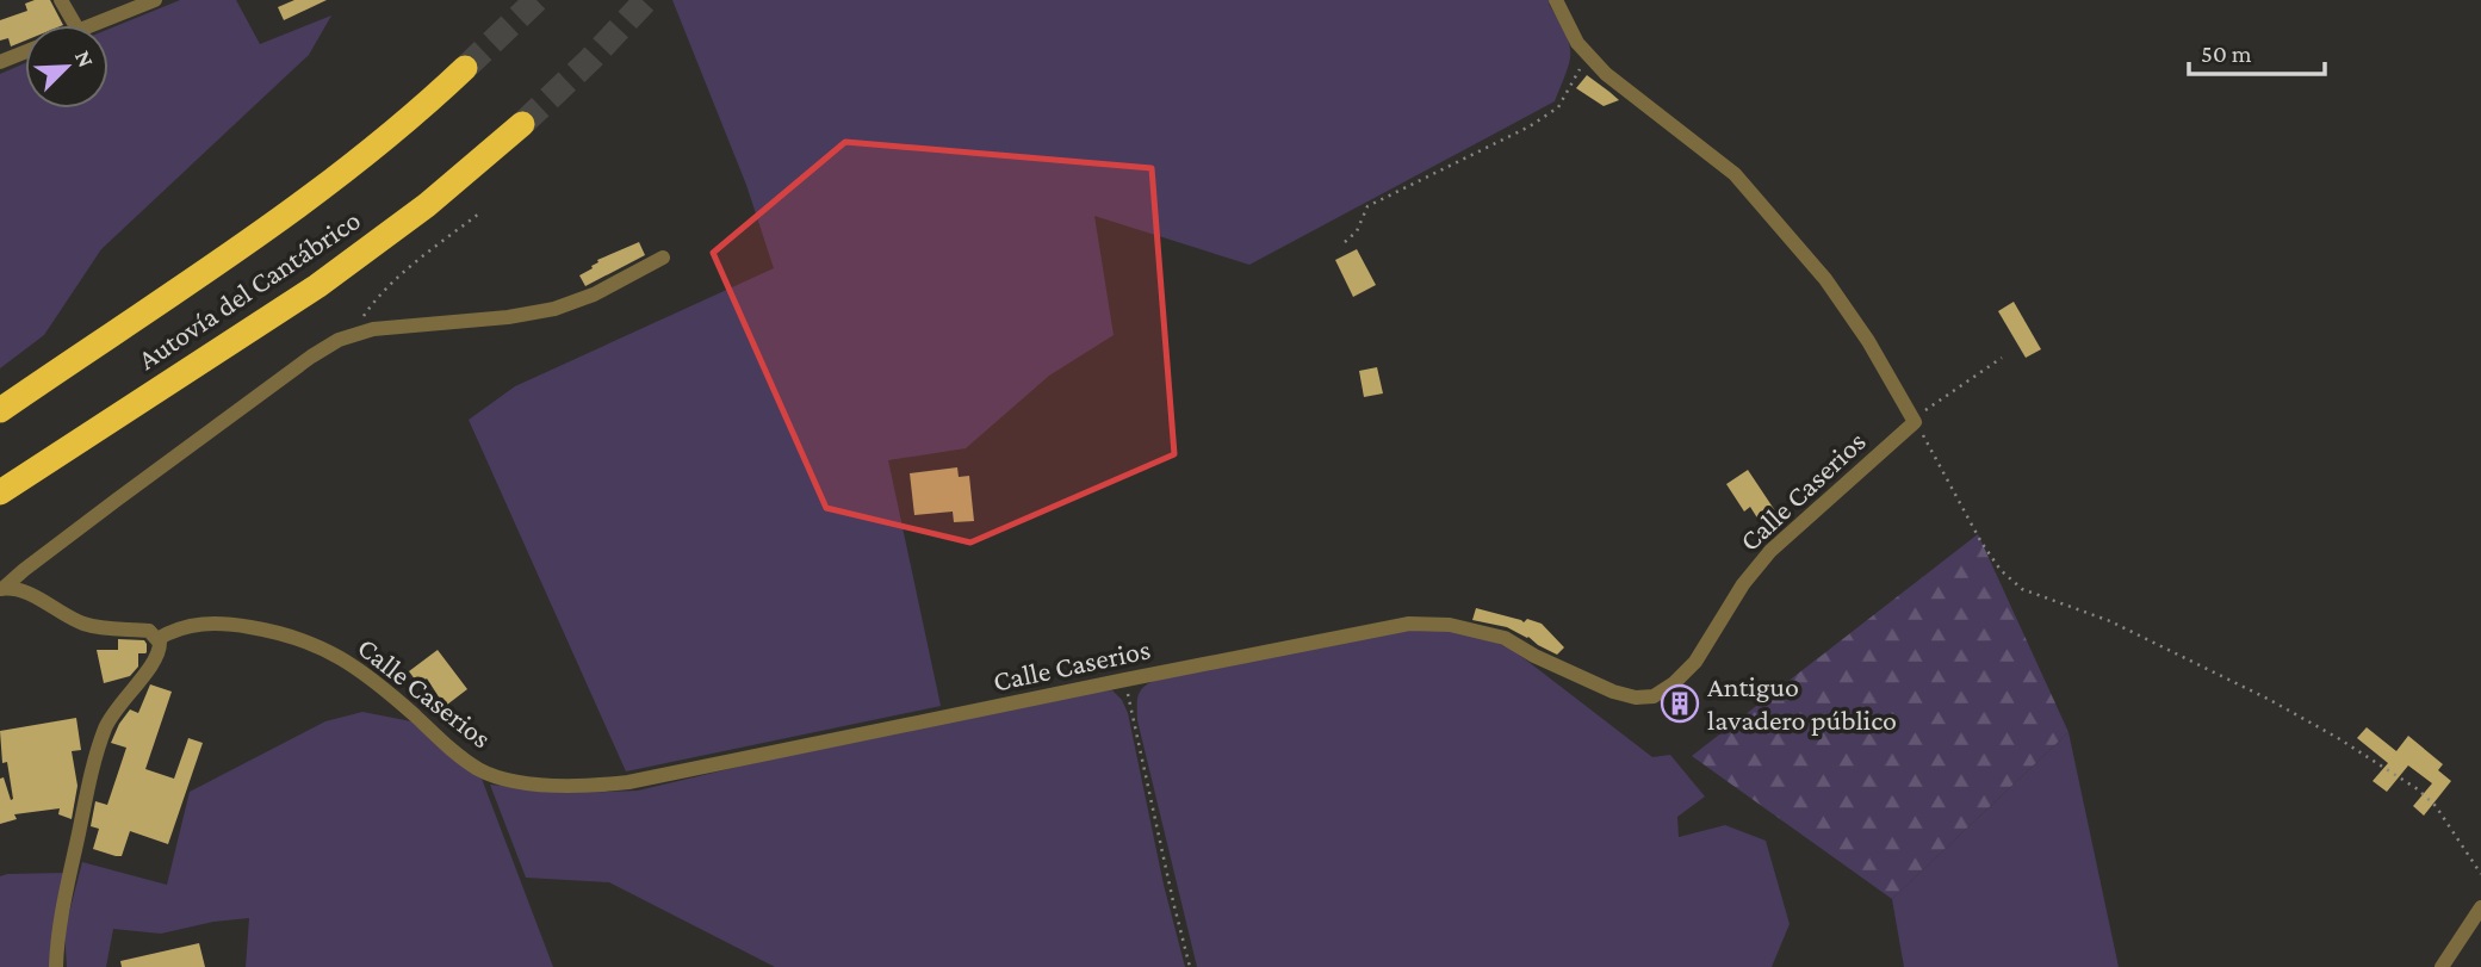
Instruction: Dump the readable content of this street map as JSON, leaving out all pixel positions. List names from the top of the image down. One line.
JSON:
{"streets":{"highway":["Autovía del Cantábrico"],"street":["Calle Caserios"]},"places":{"building":["Antiguo lavadero público"]},"scale_bar":"50 m","north":"top right"}
